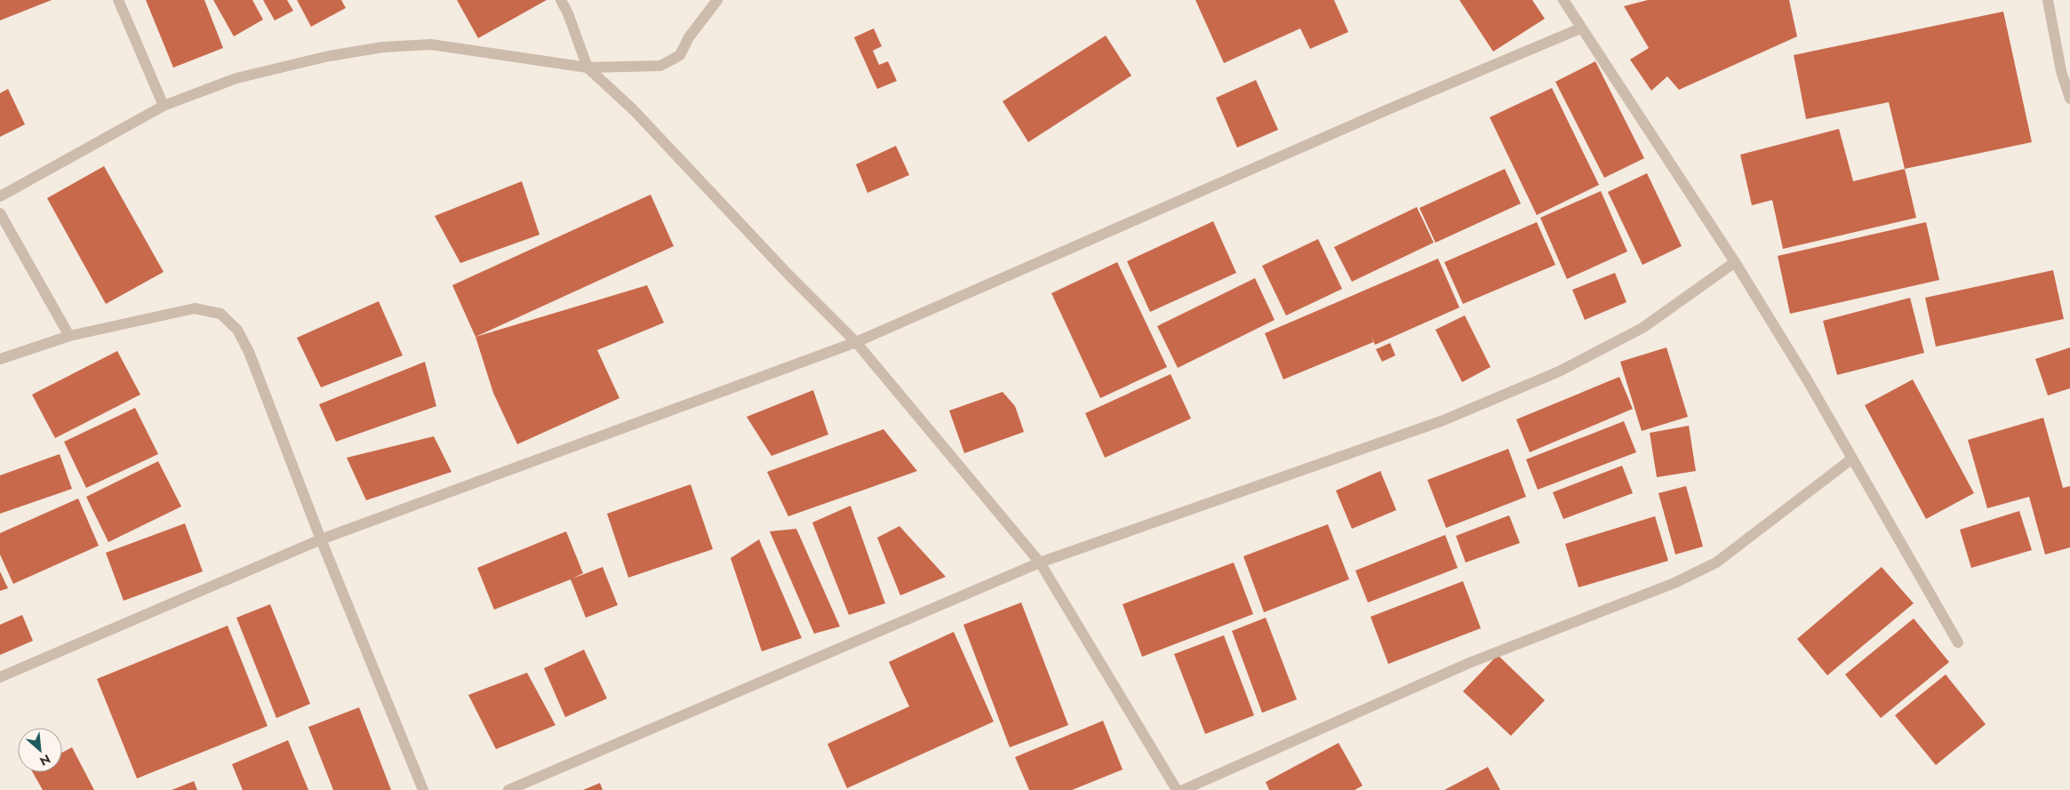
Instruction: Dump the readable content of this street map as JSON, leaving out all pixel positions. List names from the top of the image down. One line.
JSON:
{"north":"bottom right"}
